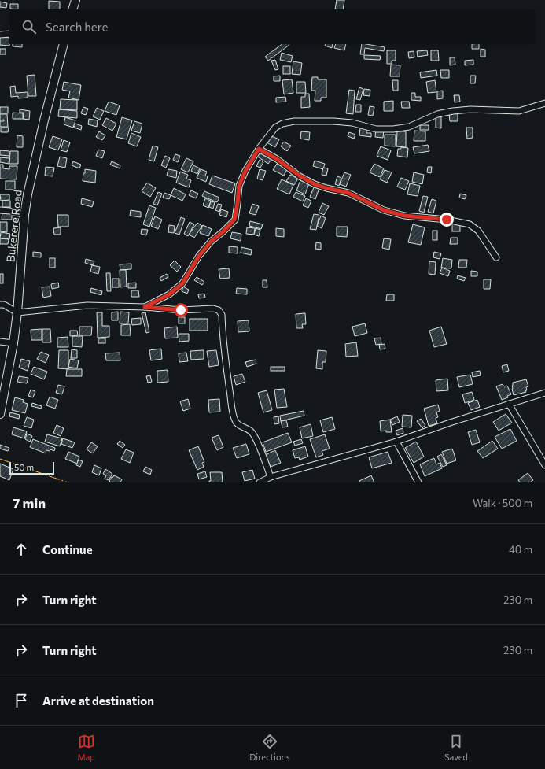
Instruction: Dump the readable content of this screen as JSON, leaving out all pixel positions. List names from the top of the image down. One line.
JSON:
{"streets":{"street":["Bukerere Road"]},"scale_bar":"50 m","page":{"search":"Search here","scale":"50 m","heading":["7 min","Walk · 500 m"],"list":[["Continue","40 m"],["Turn right","230 m"],["Turn right","230 m"],"Arrive at destination"],"nav":["Map","Directions","Saved"]}}
